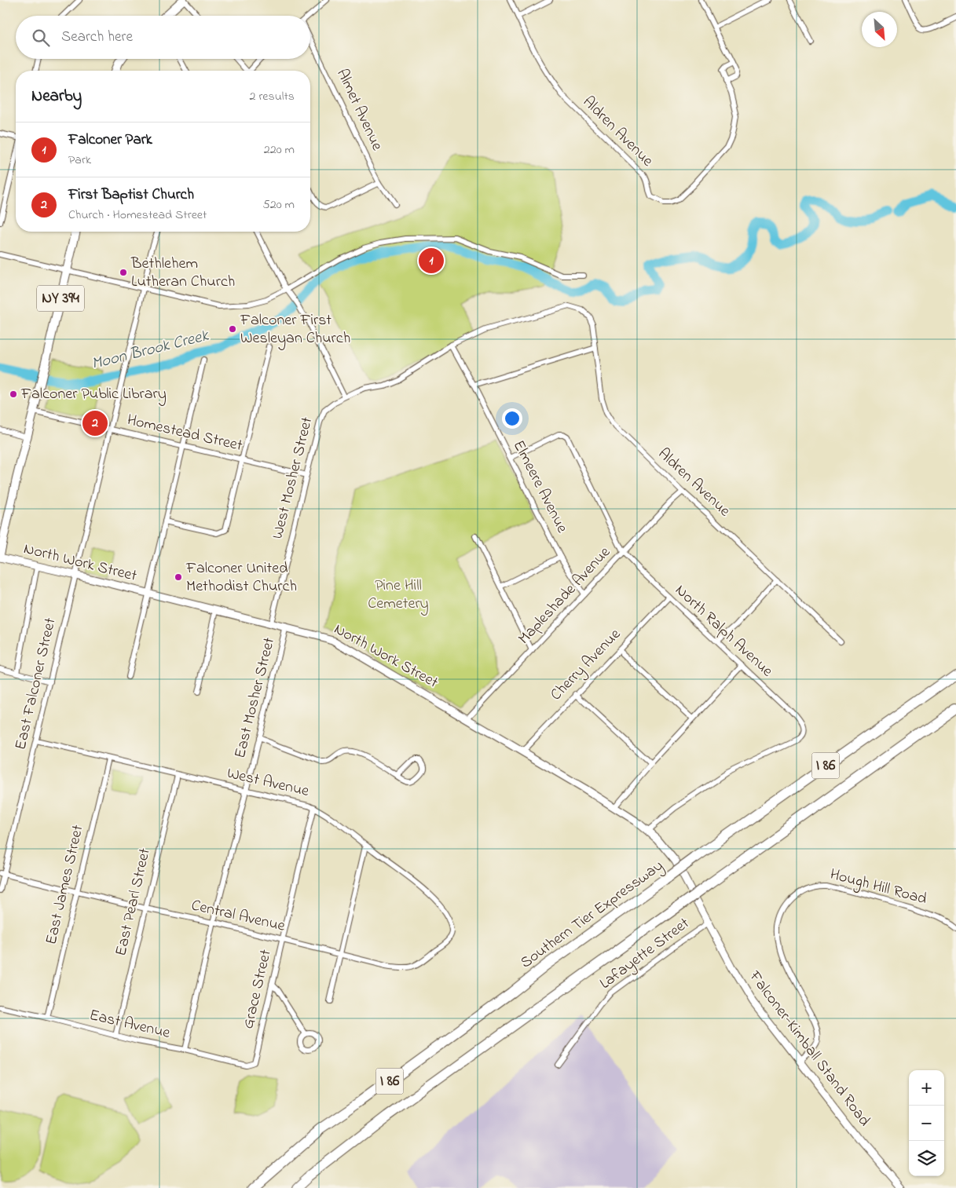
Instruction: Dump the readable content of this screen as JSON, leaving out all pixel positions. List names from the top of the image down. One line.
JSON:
{"streets":{"highway":["I 86","Southern Tier Expressway"],"main road":["NY 394"],"street":["Almet Avenue","Aldren Avenue","Homestead Street","West Mosher Street","Elmeere Avenue","North Work Street","Mapleshade Avenue","North Ralph Avenue","Cherry Avenue","East Falconer Street","East Mosher Street","West Avenue","East James Street","Hough Hill Road","East Pearl Street","Central Avenue","Lafayette Street","Grace Street","East Avenue","Falconer-Kimball Stand Road"]},"crossings":[["Aldren Avenue","West Mosher Street"],["Aldren Avenue","Mapleshade Avenue"],["NY 394","Homestead Street"],["Homestead Street","West Mosher Street"],["Homestead Street","East Falconer Street"],["West Mosher Street","Elmeere Avenue"],["West Mosher Street","North Work Street"],["Elmeere Avenue","Mapleshade Avenue"],["Elmeere Avenue","North Ralph Avenue"],["North Work Street","Mapleshade Avenue"],["North Work Street","North Ralph Avenue"],["North Work Street","Cherry Avenue"],["North Work Street","East Falconer Street"],["North Work Street","East Mosher Street"],["North Work Street","Falconer-Kimball Stand Road"],["Mapleshade Avenue","North Ralph Avenue"],["North Ralph Avenue","Cherry Avenue"],["East Falconer Street","West Avenue"],["East Falconer Street","Central Avenue"],["East Mosher Street","West Avenue"],["East Mosher Street","Central Avenue"],["East Mosher Street","East Avenue"],["West Avenue","East James Street"],["West Avenue","East Pearl Street"],["West Avenue","Central Avenue"],["West Avenue","Grace Street"],["East James Street","Central Avenue"],["East James Street","East Avenue"],["Hough Hill Road","Falconer-Kimball Stand Road"],["East Pearl Street","Central Avenue"],["East Pearl Street","East Avenue"],["Central Avenue","Grace Street"],["Lafayette Street","Falconer-Kimball Stand Road"],["Grace Street","East Avenue"]],"water":["Moon Brook Creek"],"parks":["Pine Hill Cemetery"],"places":["Bethlehem Lutheran Church","Falconer First Wesleyan Church","Falconer Public Library","Falconer United Methodist Church"],"north":"bottom right","page":{"search":"Search here","heading":["Nearby","2 results"],"list":[{"mark":"1","name":"Falconer Park","note":"Park","value":"220 m"},{"mark":"2","name":"First Baptist Church","note":"Church · Homestead Street","value":"520 m"}],"pins":["1","2"],"map_buttons":["+","−"]}}
